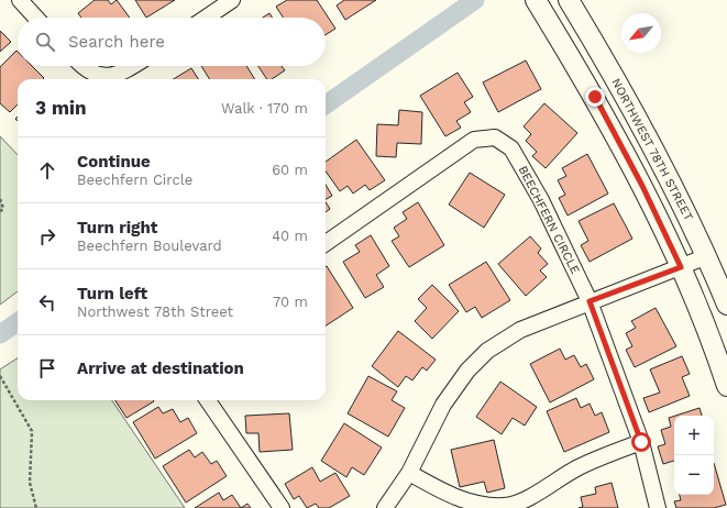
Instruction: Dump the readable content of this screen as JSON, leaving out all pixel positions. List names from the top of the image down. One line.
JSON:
{"streets":{"street":["NORTHWEST 78TH STREET","BEECHFERN CIRCLE"]},"north":"bottom left","page":{"search":"Search here","heading":["3 min","Walk · 170 m"],"list":[["Continue","Beechfern Circle","60 m"],["Turn right","Beechfern Boulevard","40 m"],["Turn left","Northwest 78th Street","70 m"],"Arrive at destination"],"map_buttons":["+","−"]}}
